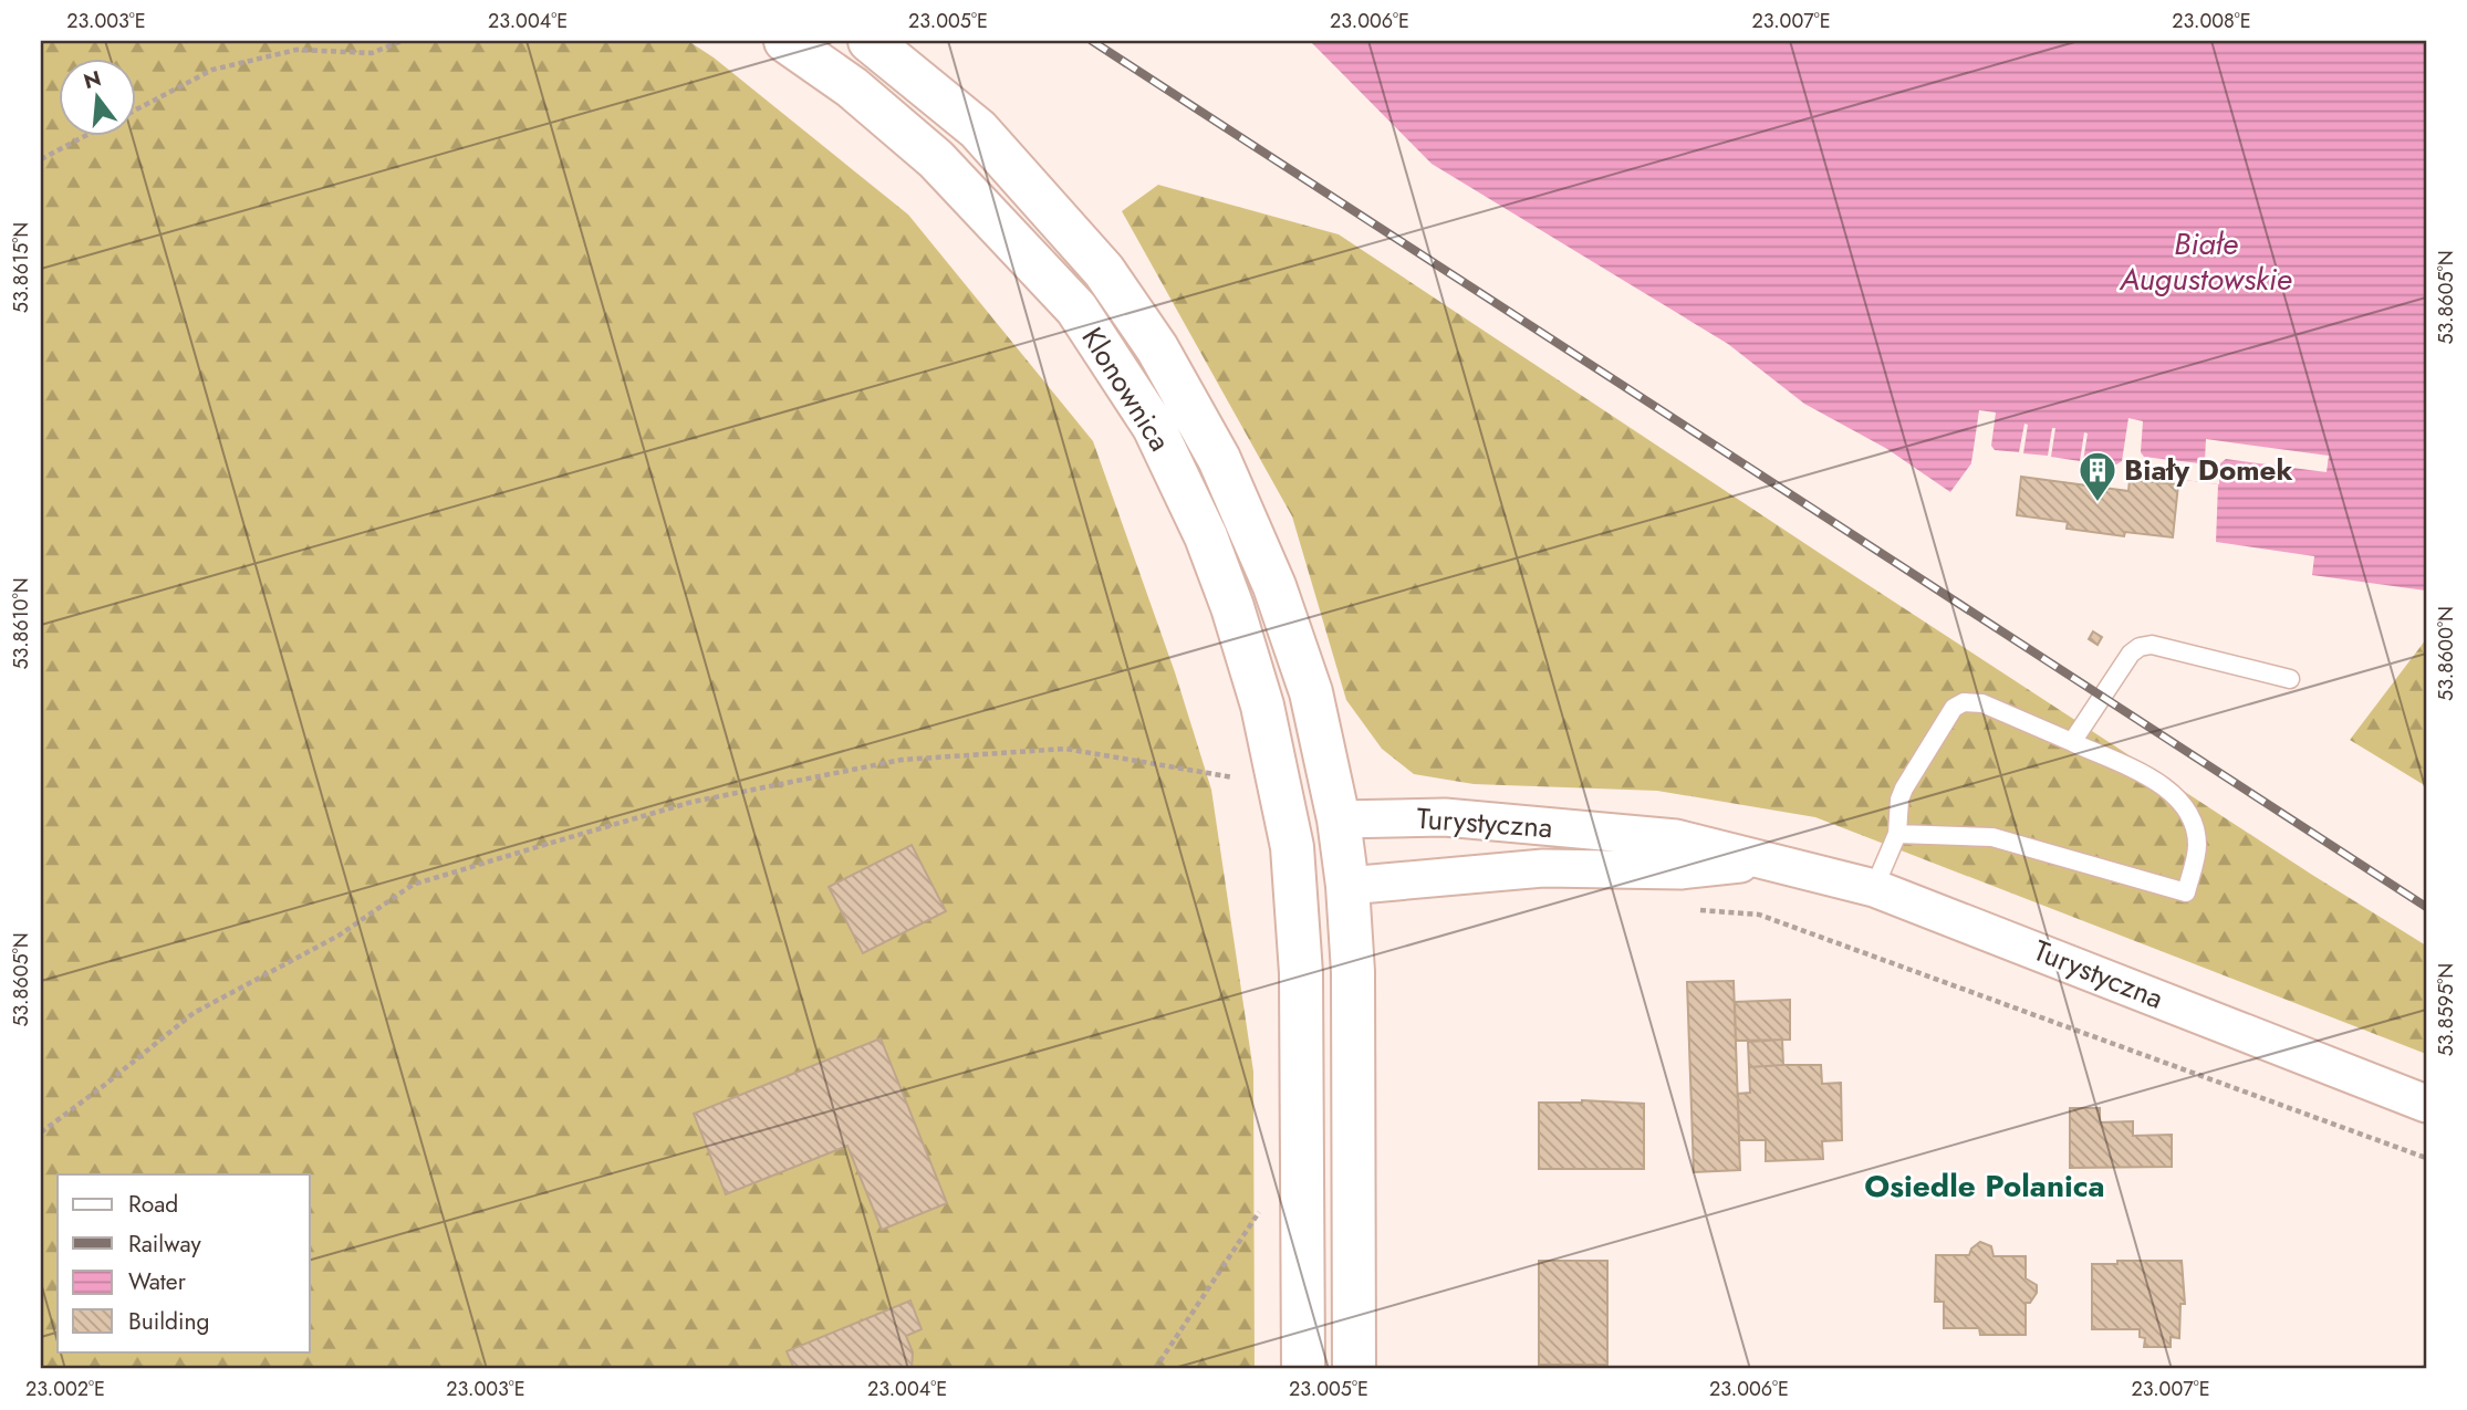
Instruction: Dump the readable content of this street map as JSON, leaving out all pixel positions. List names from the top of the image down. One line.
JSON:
{"streets":{"main road":["Klonownica"],"street":["Turystyczna"]},"crossings":[["Klonownica","Turystyczna"]],"districts":["Osiedle Polanica"],"water":["Białe Augustowskie"],"places":{"building":["Biały Domek"]},"legend":["Road","Railway","Water","Building"],"north":"top","coordinates":["23.003°E","23.004°E","23.005°E","23.006°E","23.007°E","23.008°E","53.8615°N","53.8605°N","53.8610°N","53.8600°N","53.8595°N","23.002°E"]}
